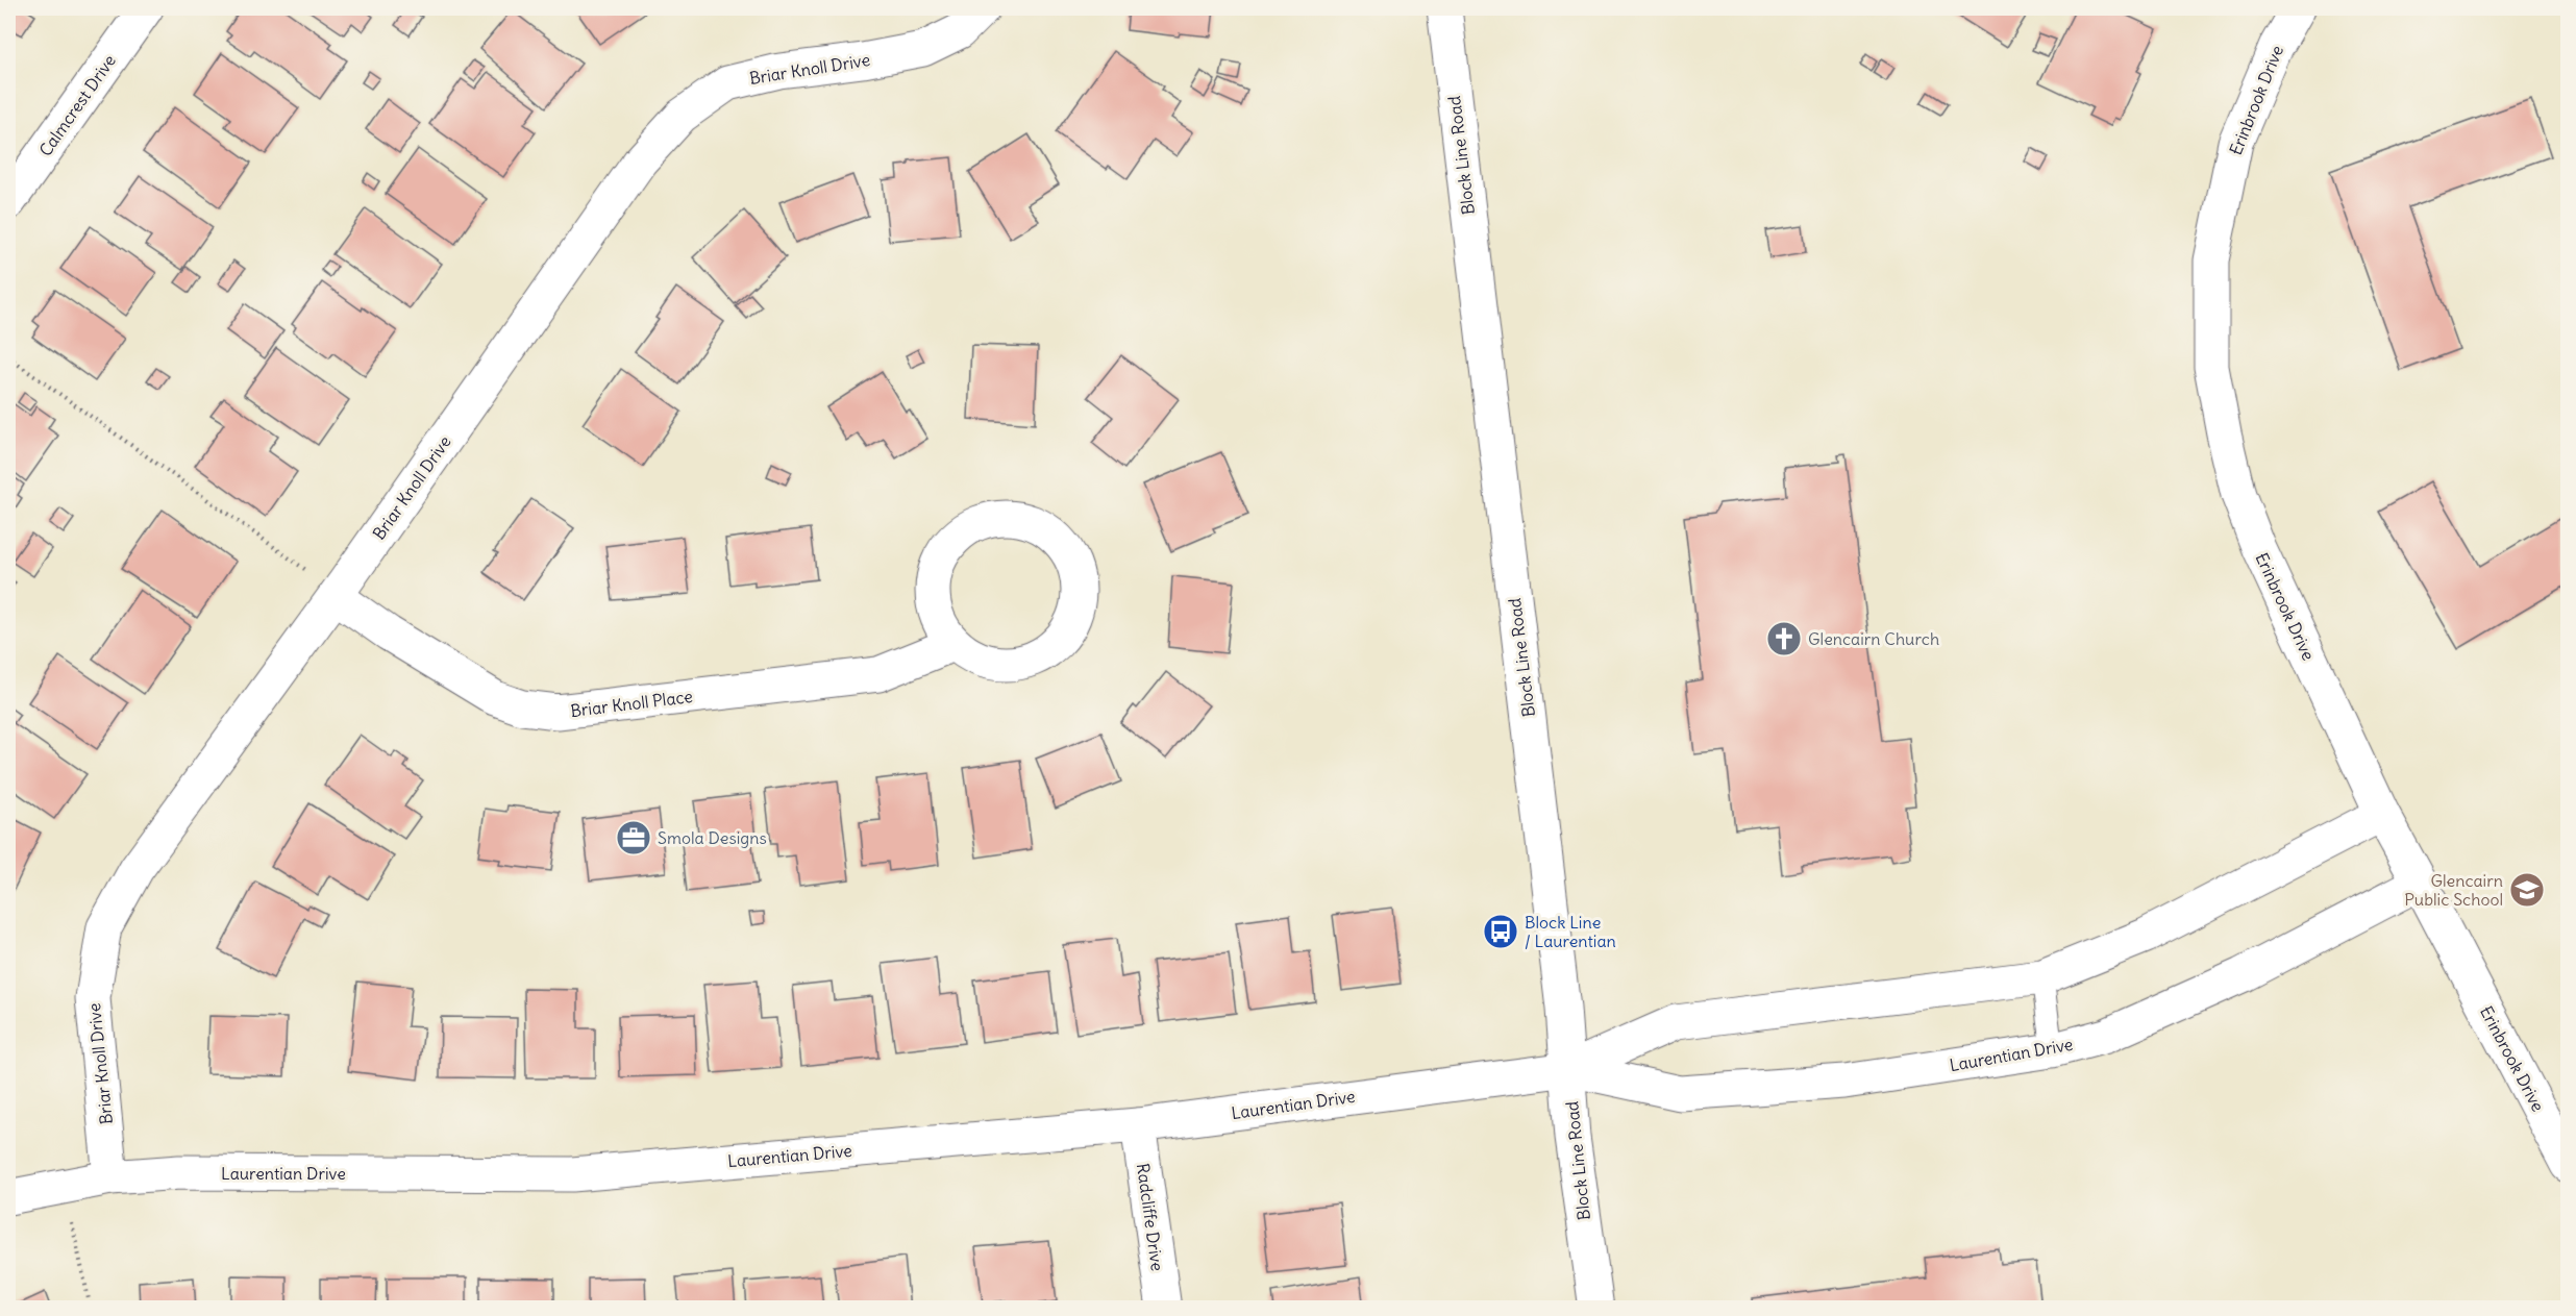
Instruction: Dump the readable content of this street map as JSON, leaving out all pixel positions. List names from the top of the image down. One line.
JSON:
{"streets":{"street":["Briar Knoll Drive","Erinbrook Drive","Calmcrest Drive","Block Line Road","Briar Knoll Place","Laurentian Drive","Radcliffe Drive"]},"crossings":[["Briar Knoll Drive","Briar Knoll Place"],["Briar Knoll Drive","Laurentian Drive"],["Erinbrook Drive","Laurentian Drive"],["Block Line Road","Laurentian Drive"],["Laurentian Drive","Radcliffe Drive"]],"places":{"church":["Glencairn Church"],"office":["Smola Designs"],"school or university":["Glencairn Public School"],"bus stop":["Block Line / Laurentian"]}}
